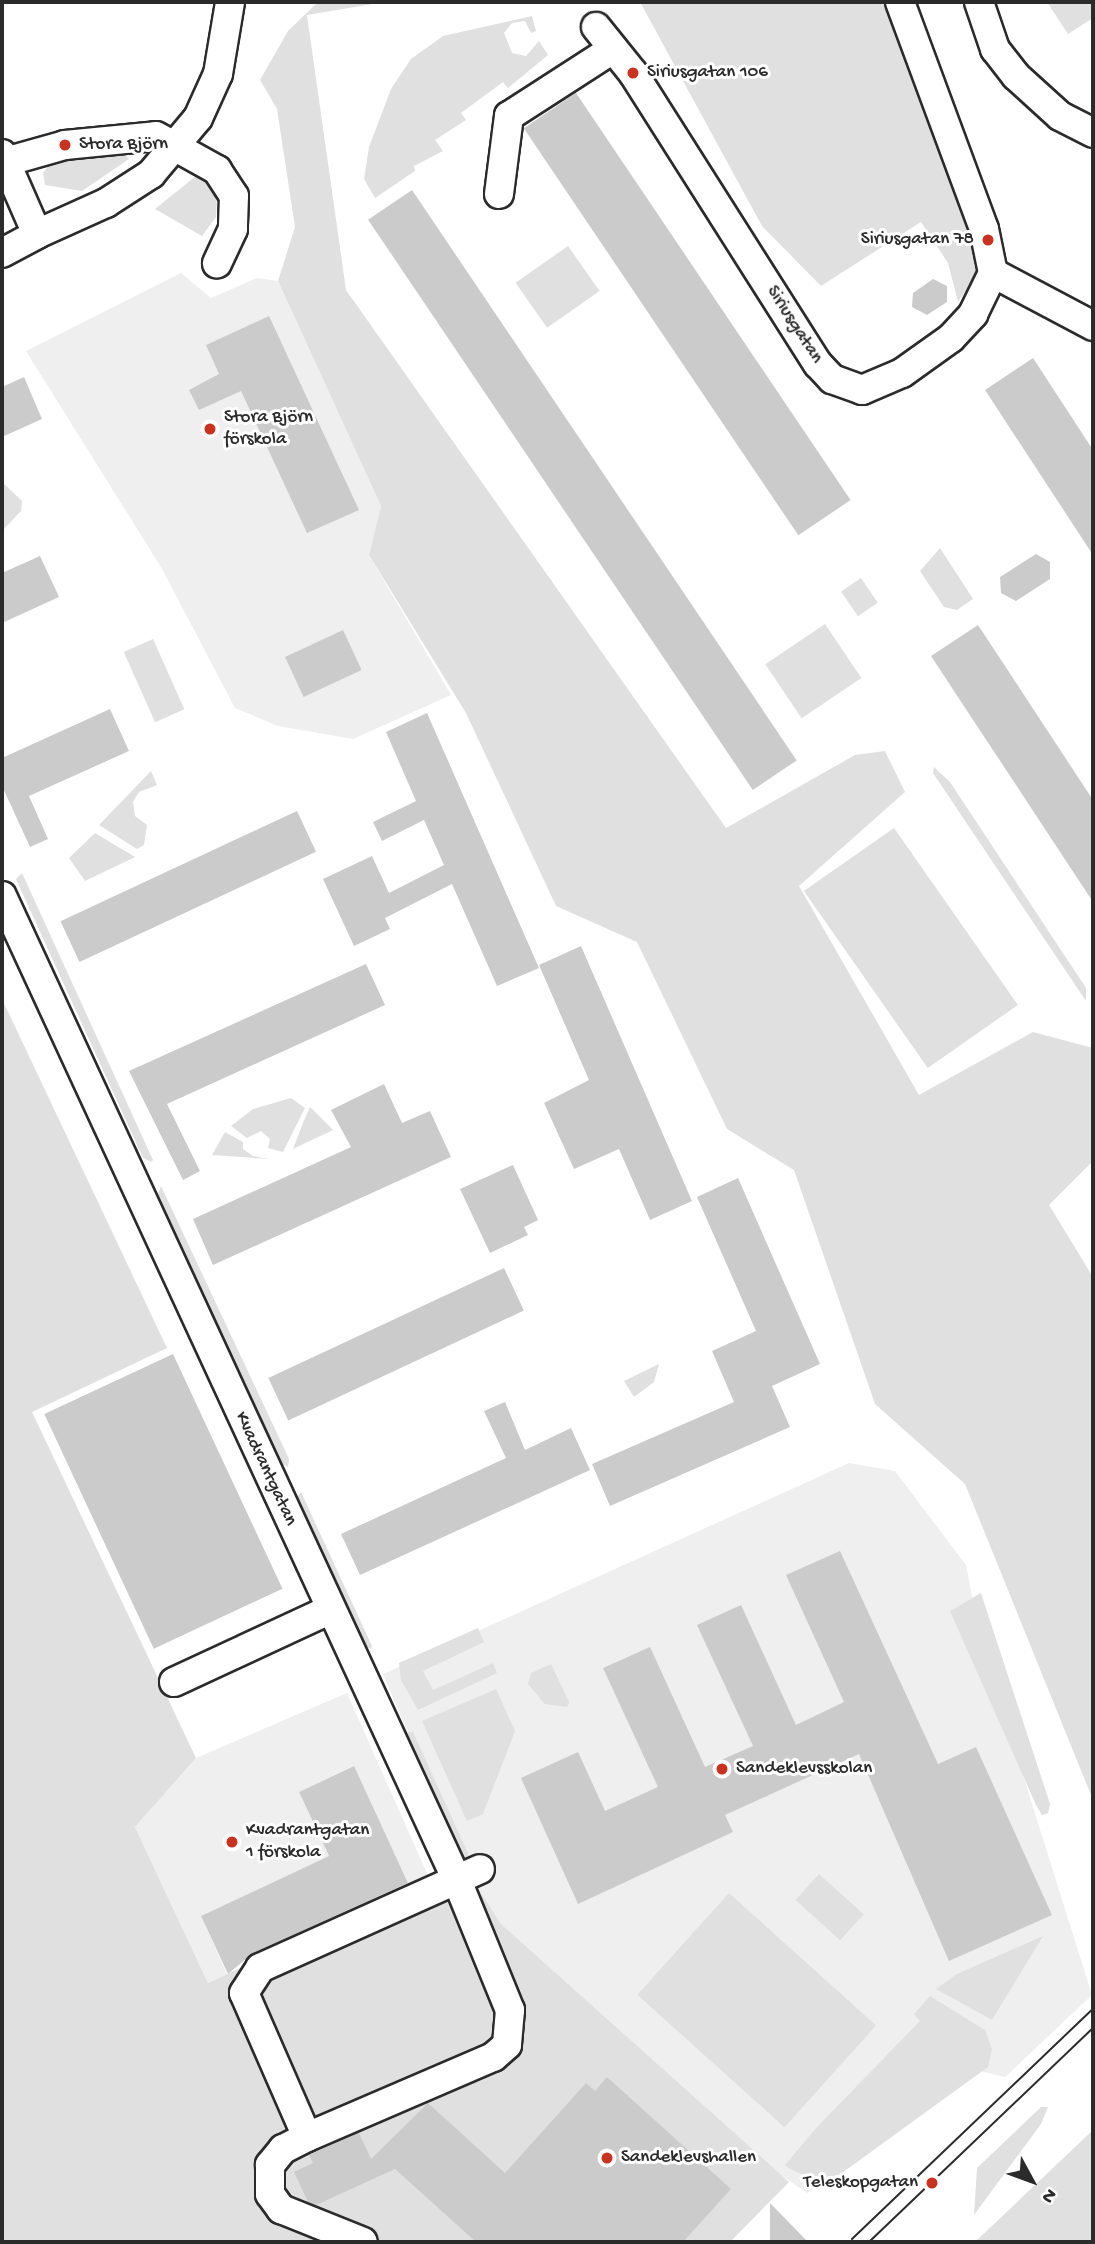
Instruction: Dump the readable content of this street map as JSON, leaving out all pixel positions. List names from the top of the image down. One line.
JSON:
{"streets":{"street":["Siriusgatan","Kvadrantgatan"]},"places":["Siriusgatan 106","Stora Björn","Siriusgatan 78","Stora Björn förskola","Sandeklevsskolan","Kvadrantgatan 1 förskola","Sandeklevshallen","Teleskopgatan"],"north":"bottom right"}
